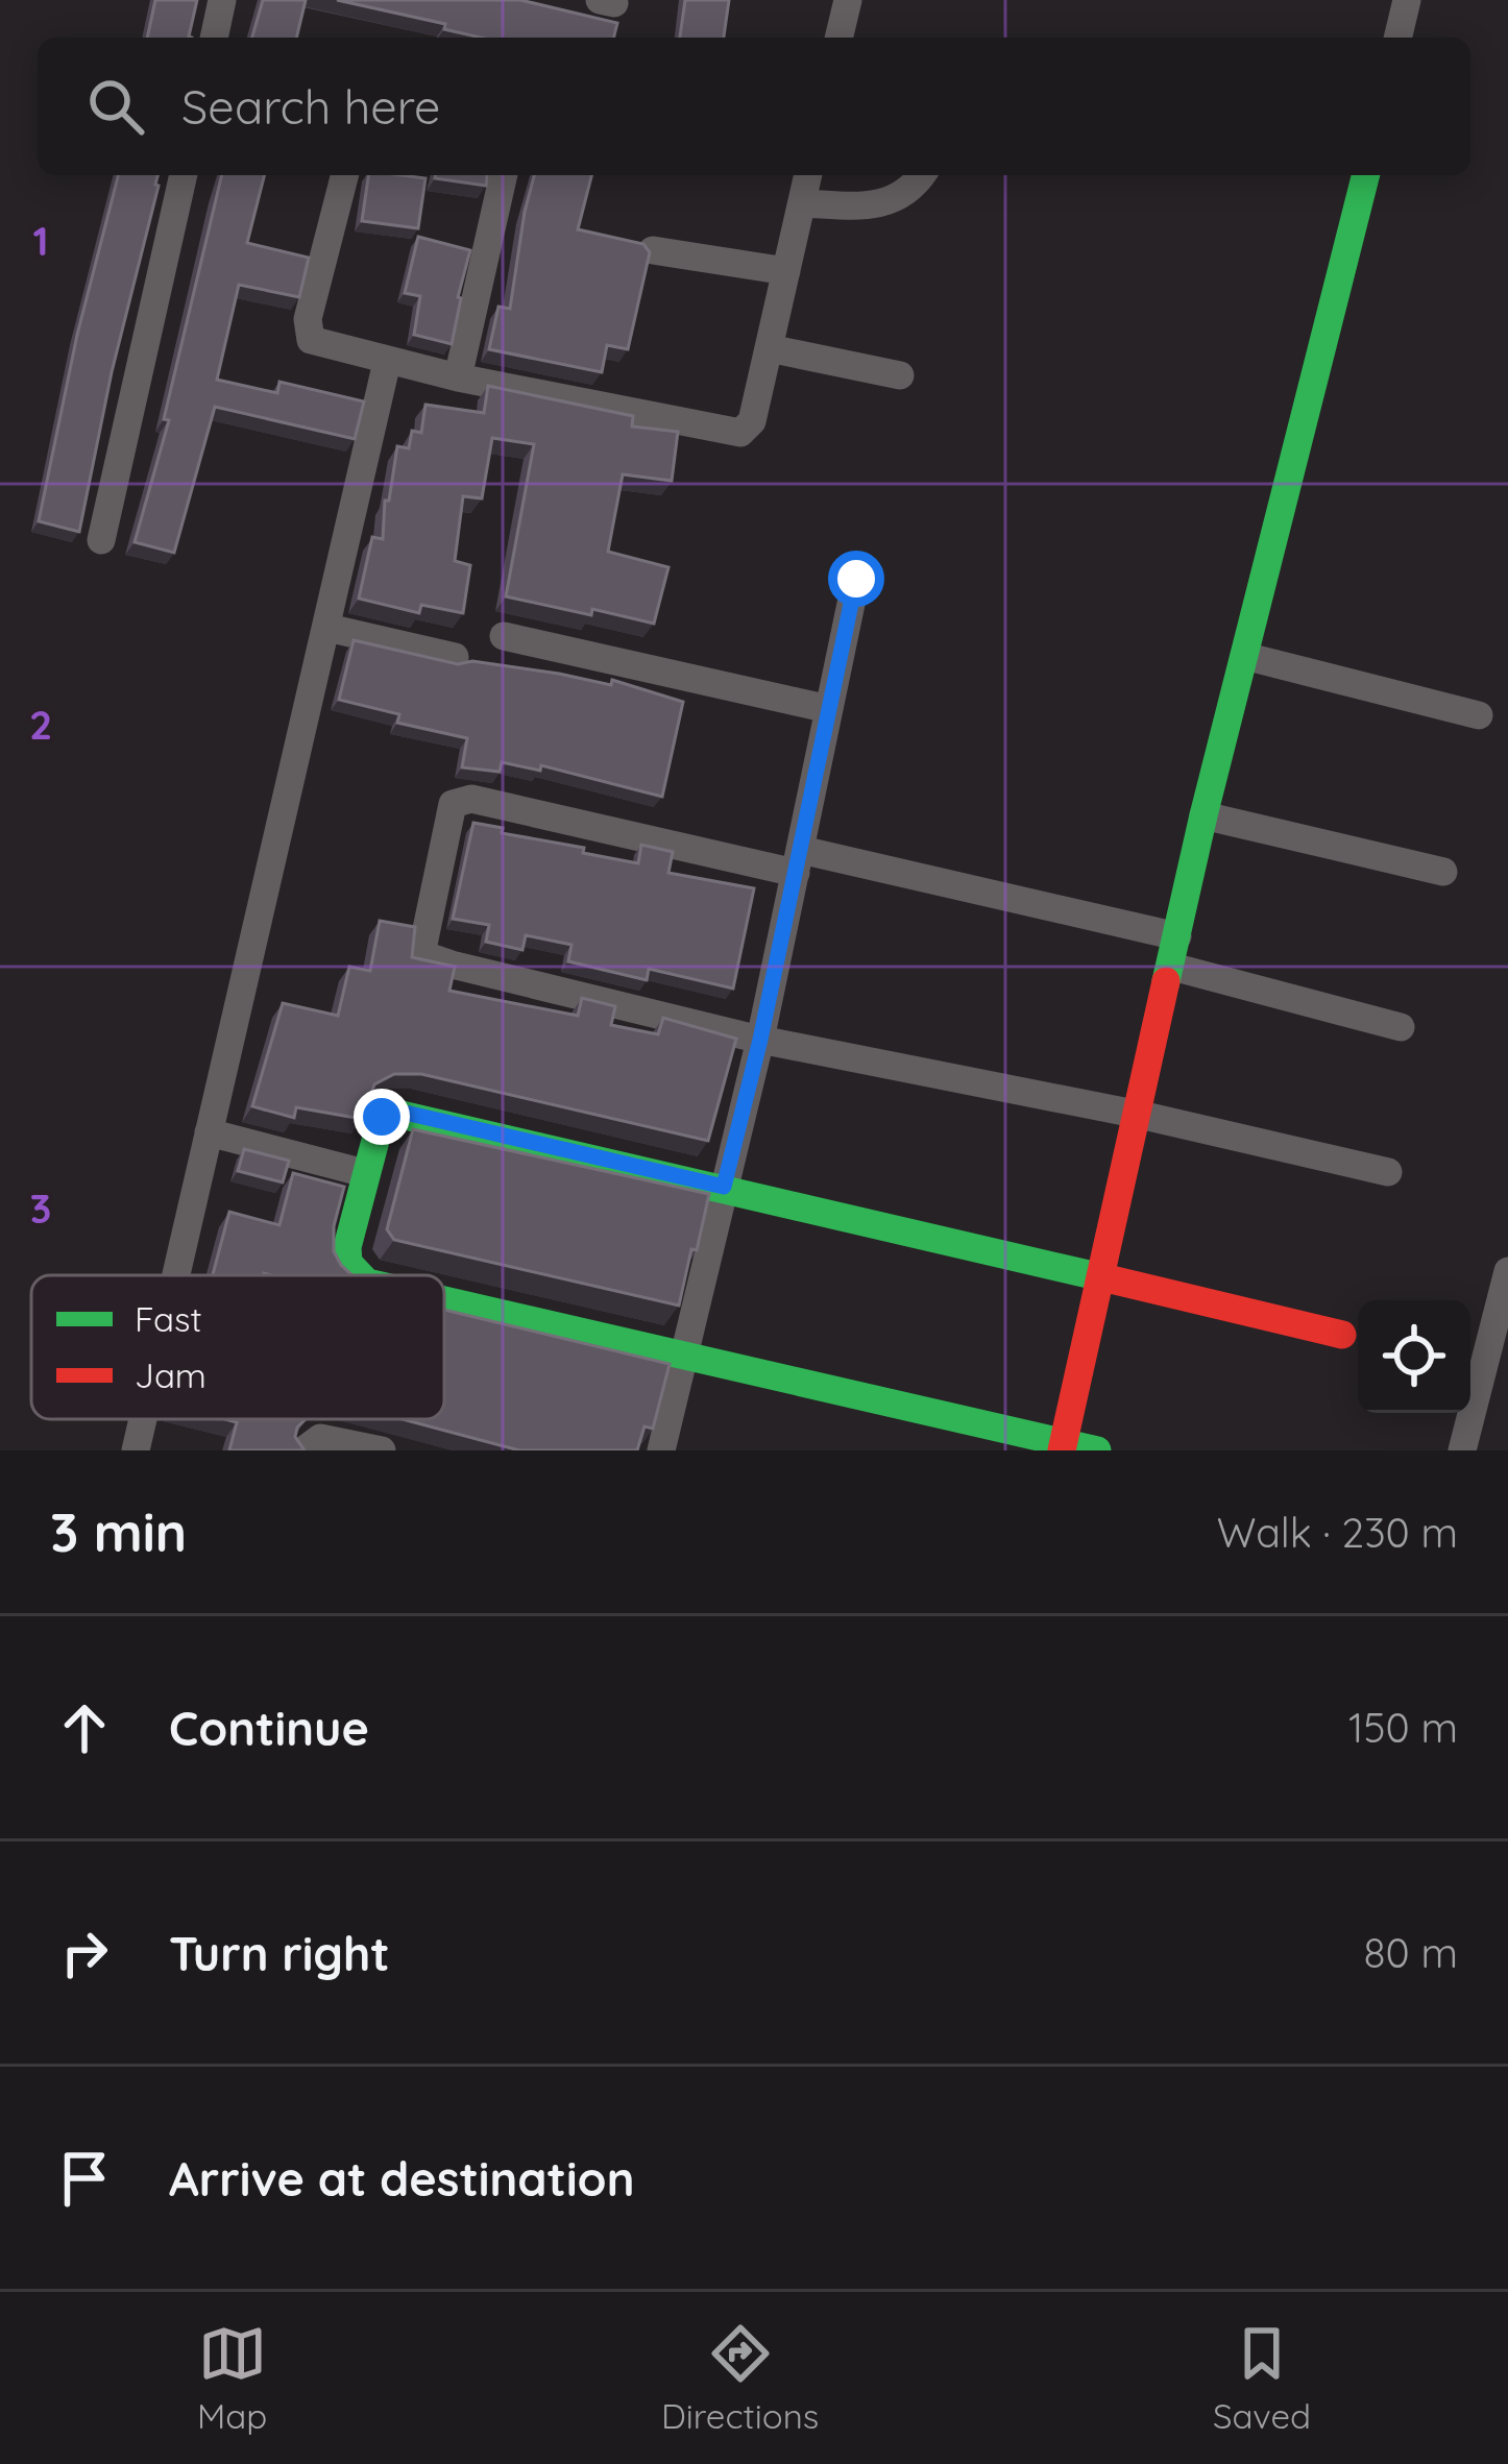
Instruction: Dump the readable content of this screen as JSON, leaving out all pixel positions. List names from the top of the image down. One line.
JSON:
{"legend":["Fast","Jam"],"page":{"search":"Search here","heading":["3 min","Walk · 230 m"],"list":[["Continue","150 m"],["Turn right","80 m"],"Arrive at destination"],"nav":["Map","Directions","Saved"]},"grid":{"rows":["1","2","3"]}}
